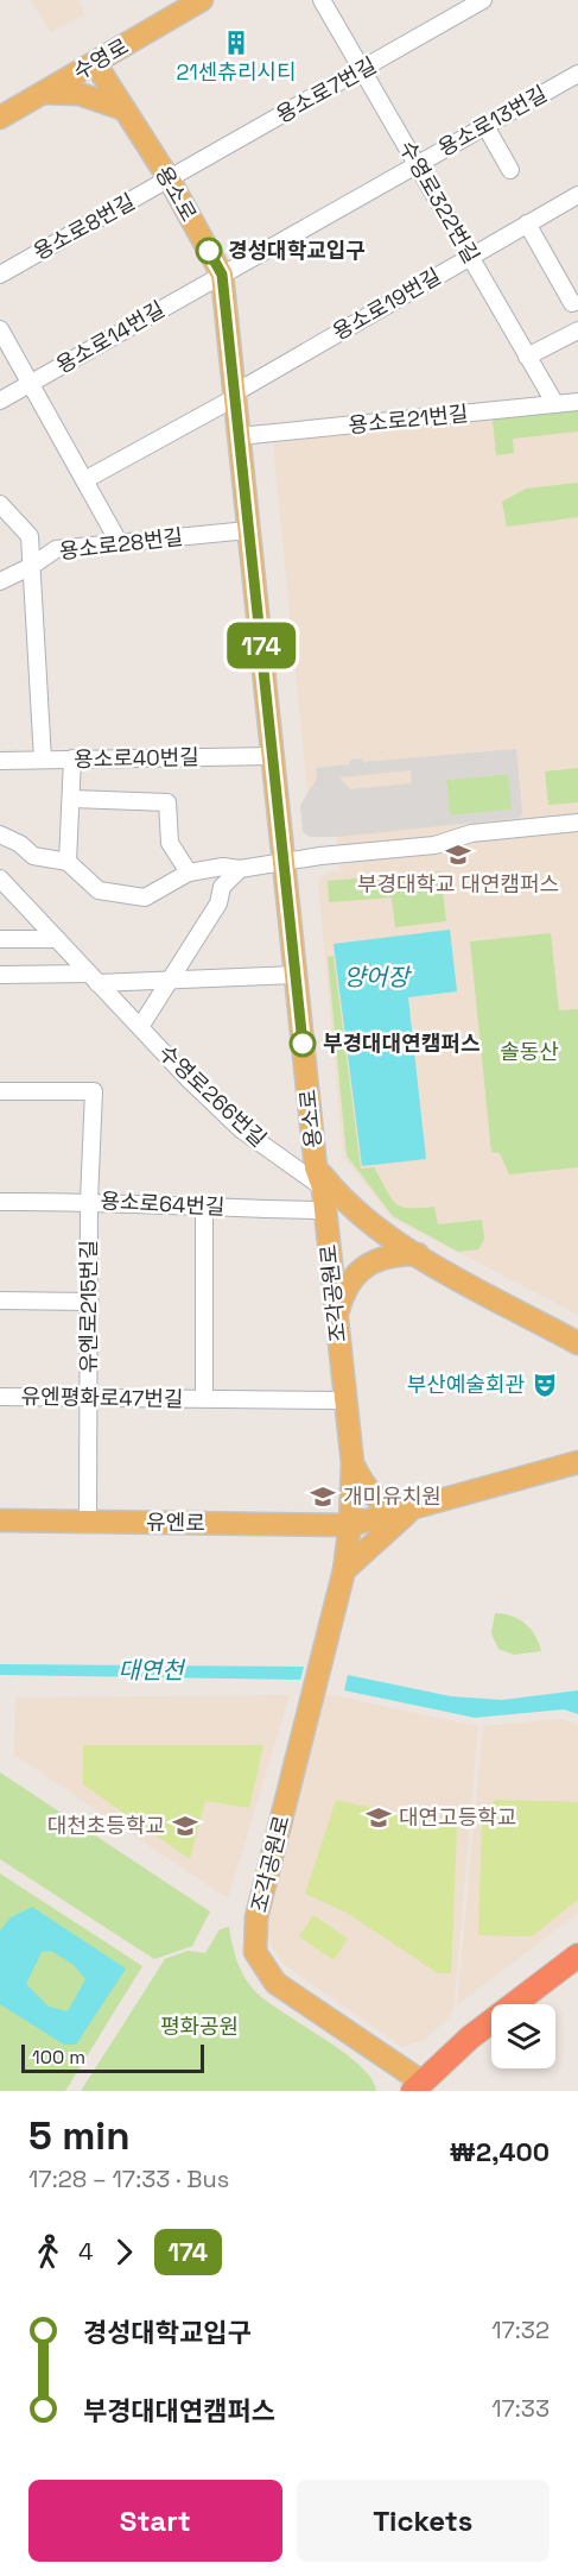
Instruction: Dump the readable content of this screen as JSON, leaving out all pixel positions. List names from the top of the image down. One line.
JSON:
{"streets":{"main road":["수영로","용소로","조각공원로","유엔로"],"street":["용소로7번길","용소로13번길","수영로322번길","용소로8번길","용소로19번길","용소로14번길","용소로21번길","용소로28번길","용소로40번길","수영로266번길","용소로64번길","유엔로215번길","유엔평화로47번길"]},"crossings":[["수영로","용소로"],["용소로7번길","용소로"],["용소로7번길","수영로322번길"],["용소로7번길","용소로8번길"],["용소로13번길","용소로"],["용소로13번길","수영로322번길"],["용소로13번길","용소로14번길"],["용소로","용소로8번길"],["용소로","용소로19번길"],["용소로","용소로14번길"],["용소로","용소로21번길"],["용소로","용소로28번길"],["용소로","용소로40번길"],["용소로","수영로266번길"],["용소로","조각공원로"],["수영로322번길","용소로19번길"],["수영로322번길","용소로21번길"],["수영로266번길","조각공원로"],["용소로64번길","조각공원로"],["용소로64번길","유엔로215번길"],["용소로64번길","유엔평화로47번길"],["조각공원로","유엔평화로47번길"],["조각공원로","유엔로"],["유엔로215번길","유엔평화로47번길"],["유엔로215번길","유엔로"]],"water":["양어장","대연천"],"parks":["솔동산","평화공원"],"places":{"building":["21센츄리시티"],"other":["경성대학교입구","부경대대연캠퍼스"],"school or university":["부경대학교 대연캠퍼스","개미유치원","대연고등학교","대천초등학교"],"theatre":["부산예술회관"]},"lines":["bus line 174"],"scale_bar":"100 m","page":{"on_map":"174","scale":"100 m","heading":["5 min","17:28 – 17:33 · Bus","₩2,400"],"legs":["4","174"],"list":[{"name":"경성대학교입구","value":"17:32"},{"name":"부경대대연캠퍼스","value":"17:33"}],"buttons":["Start","Tickets"]}}
